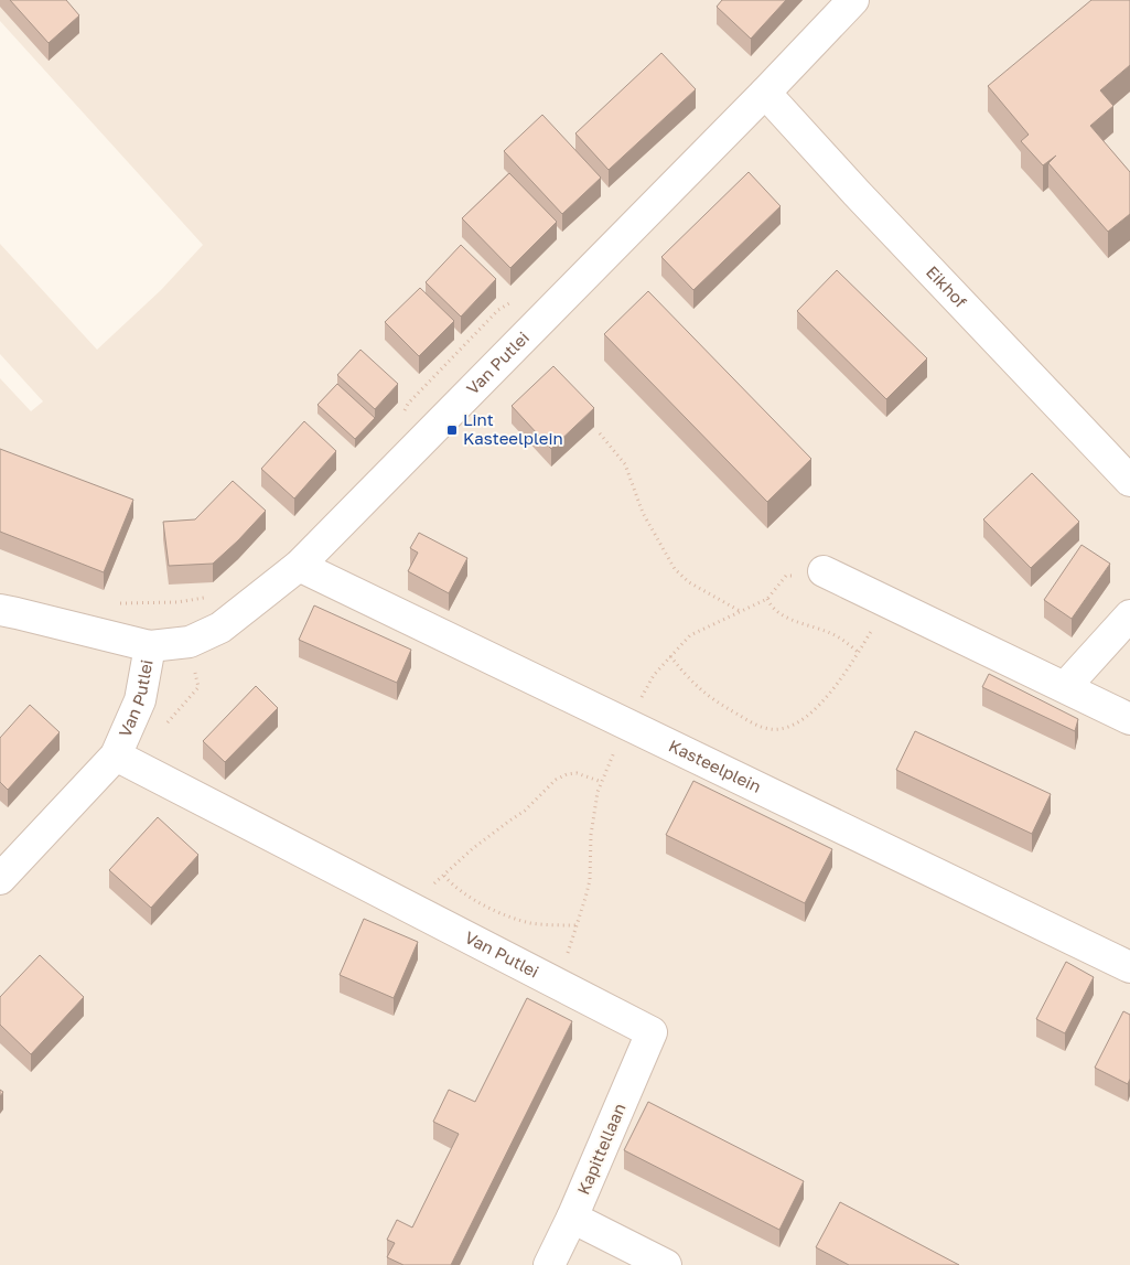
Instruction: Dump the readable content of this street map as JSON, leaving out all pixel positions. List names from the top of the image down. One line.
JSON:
{"streets":{"street":["Eikhof","Van Putlei","Kasteelplein","Kapittellaan"]},"crossings":[["Eikhof","Van Putlei"],["Van Putlei","Kasteelplein"],["Van Putlei","Kapittellaan"]],"places":{"transit":["Lint Kasteelplein"]}}
